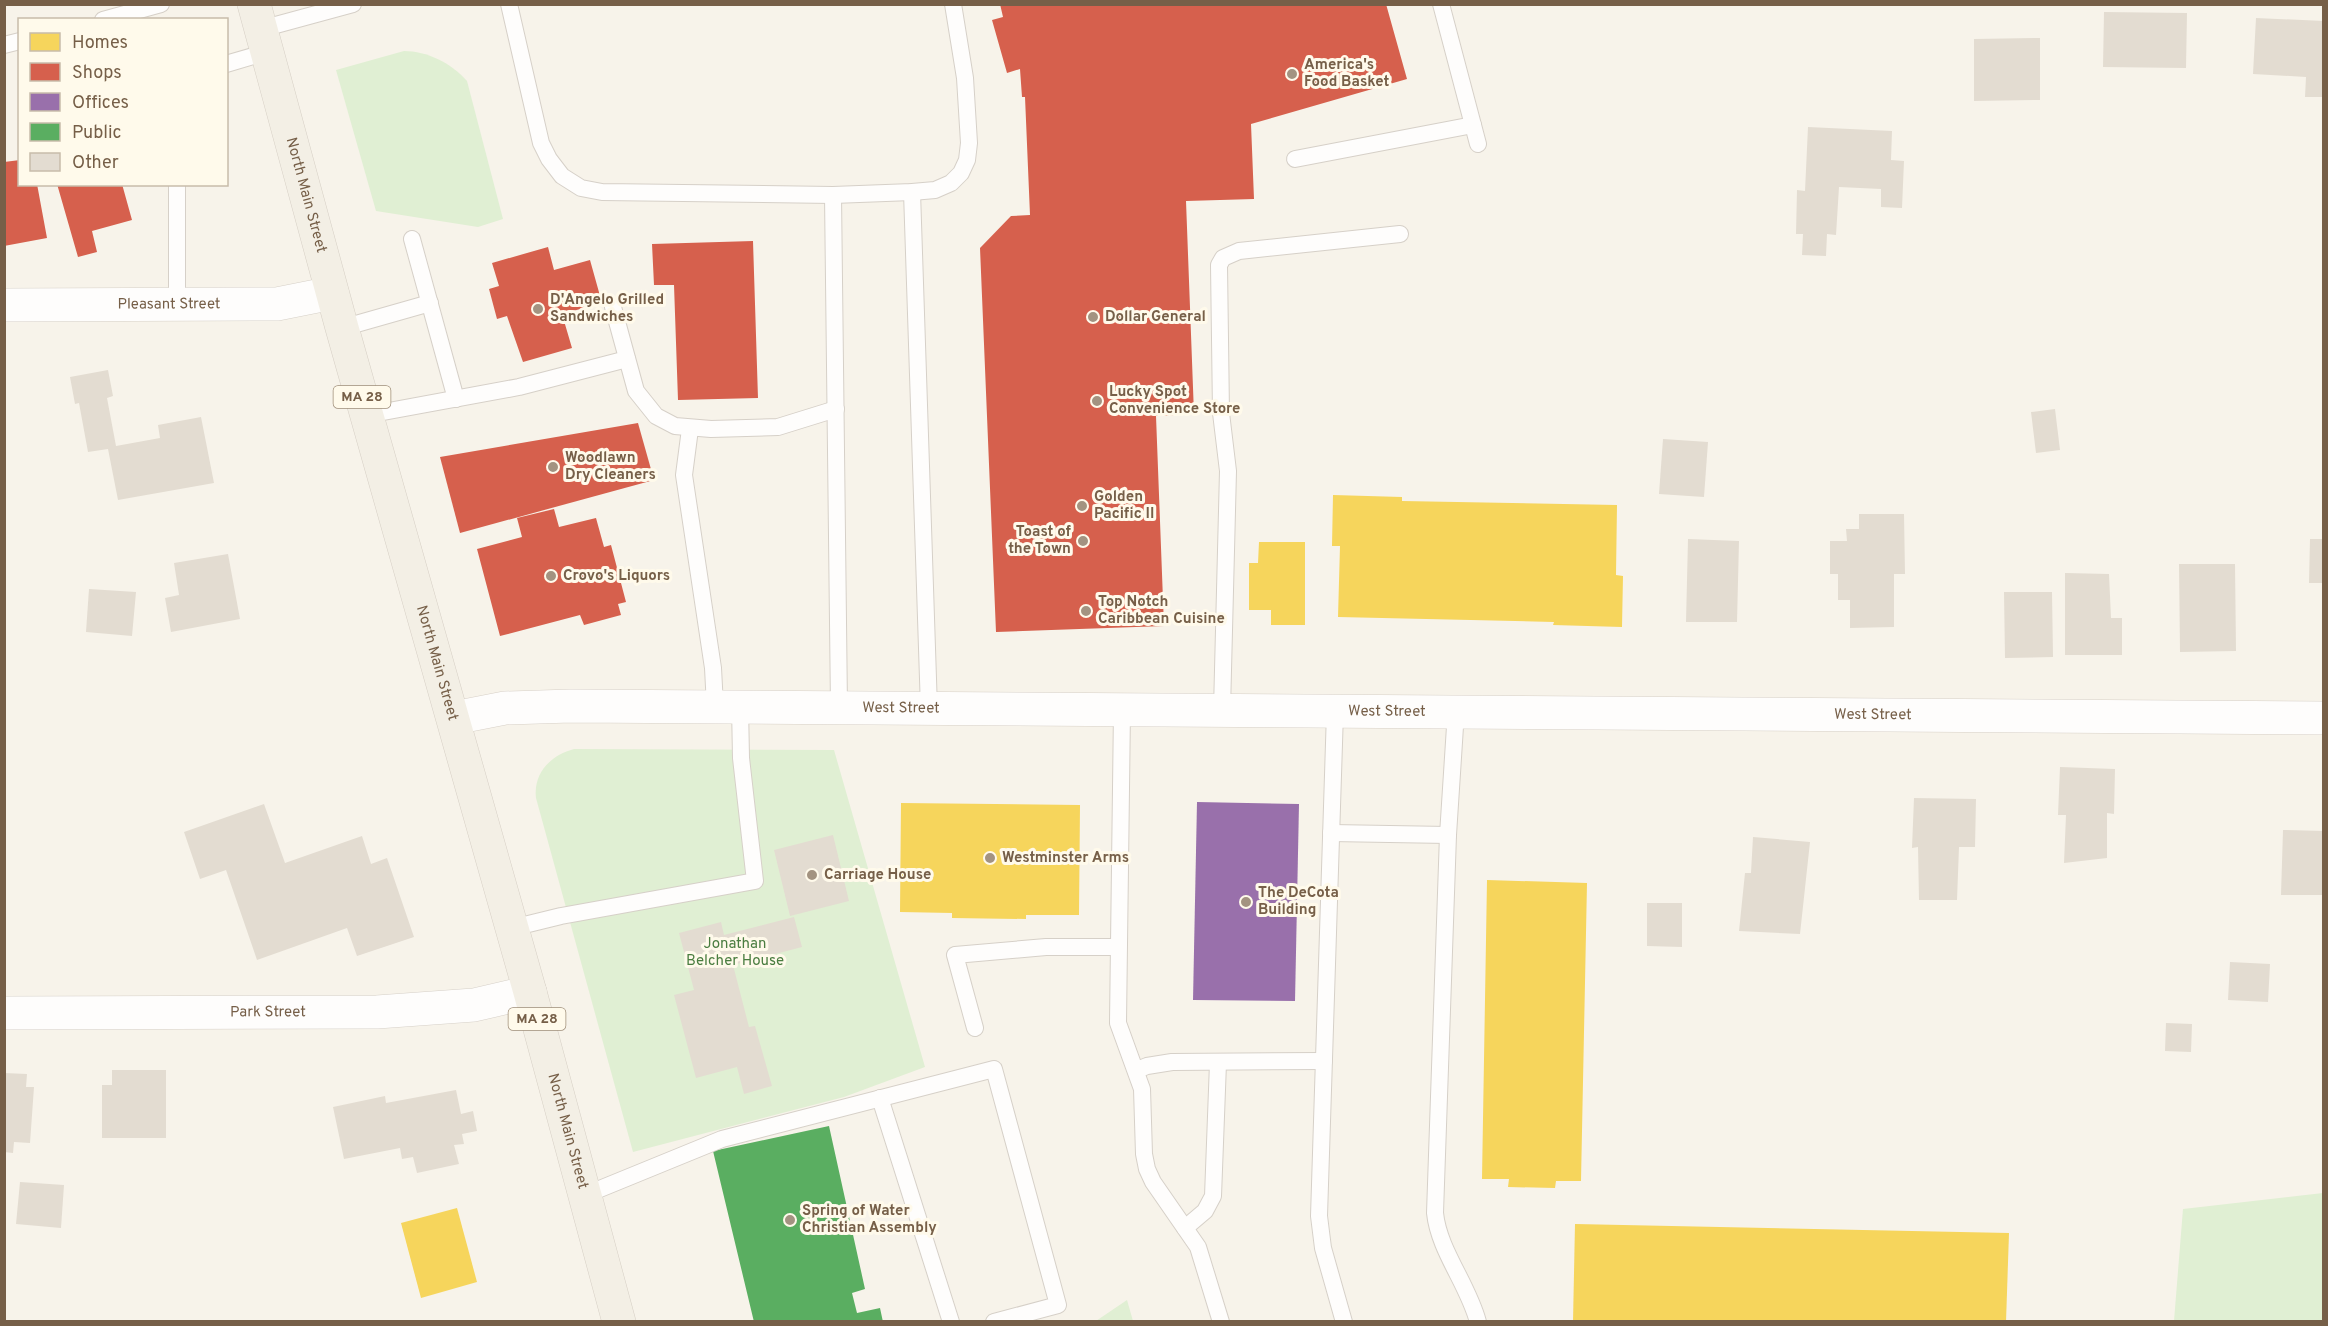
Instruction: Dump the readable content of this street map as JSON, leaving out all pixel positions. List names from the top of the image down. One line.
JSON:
{"streets":{"main road":["North Main Street","Pleasant Street","MA 28","West Street","Park Street"]},"crossings":[["North Main Street","Pleasant Street"],["North Main Street","West Street"],["North Main Street","Park Street"]],"parks":["Jonathan Belcher House"],"places":["America's Food Basket","D'Angelo Grilled Sandwiches","Dollar General","Lucky Spot Convenience Store","Woodlawn Dry Cleaners","Golden Pacific II","Toast of the Town","Crovo's Liquors","Top Notch Caribbean Cuisine","Westminster Arms","Carriage House","The DeCota Building","Spring of Water Christian Assembly"],"legend":["Homes","Shops","Offices","Public","Other"]}
